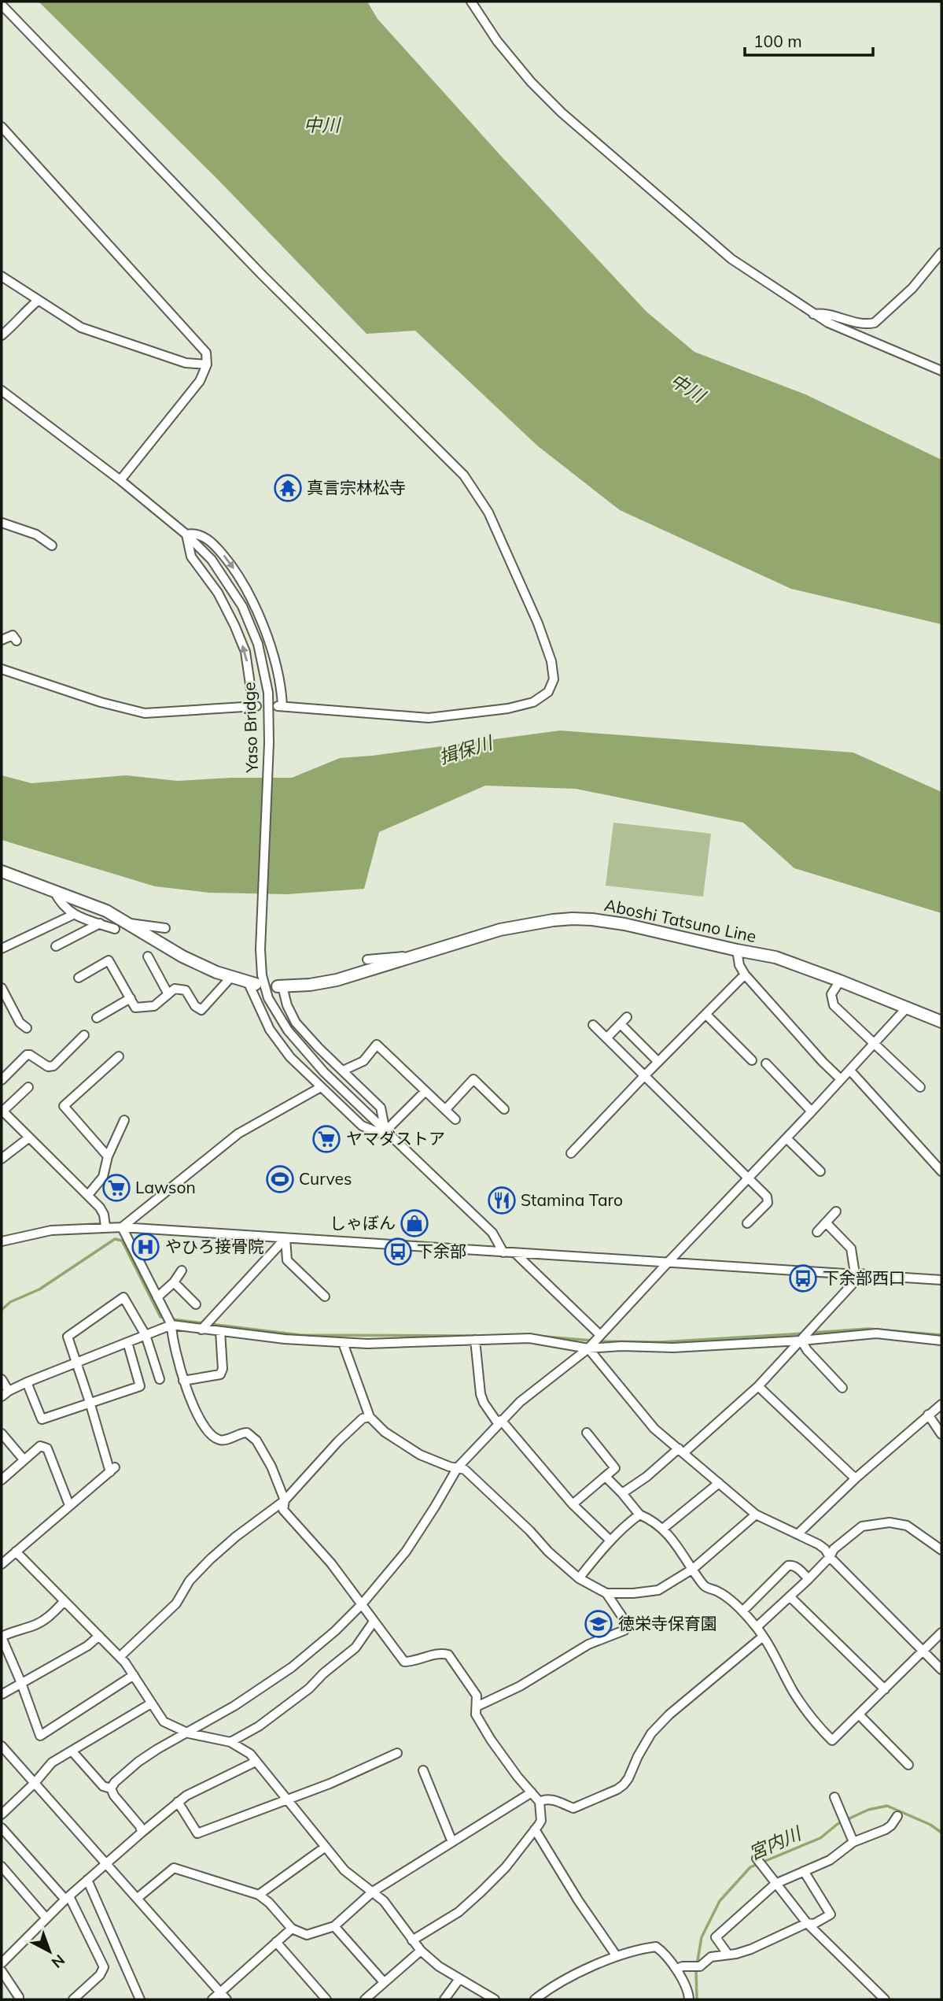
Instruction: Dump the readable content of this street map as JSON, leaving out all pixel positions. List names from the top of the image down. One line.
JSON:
{"streets":{"main road":["Aboshi Tatsuno Line"],"street":["Yaso Bridge"]},"water":["中川","揖保川","宮内川"],"places":{"temple":["真言宗林松寺"],"supermarket":["ヤマダストア","Lawson"],"sports":["Curves"],"restaurant":["Stamina Taro"],"shop":["しゃぼん"],"hospital":["やひろ接骨院"],"bus stop":["下余部","下余部西口"],"school or university":["徳栄寺保育園"]},"scale_bar":"100 m","north":"bottom right"}
